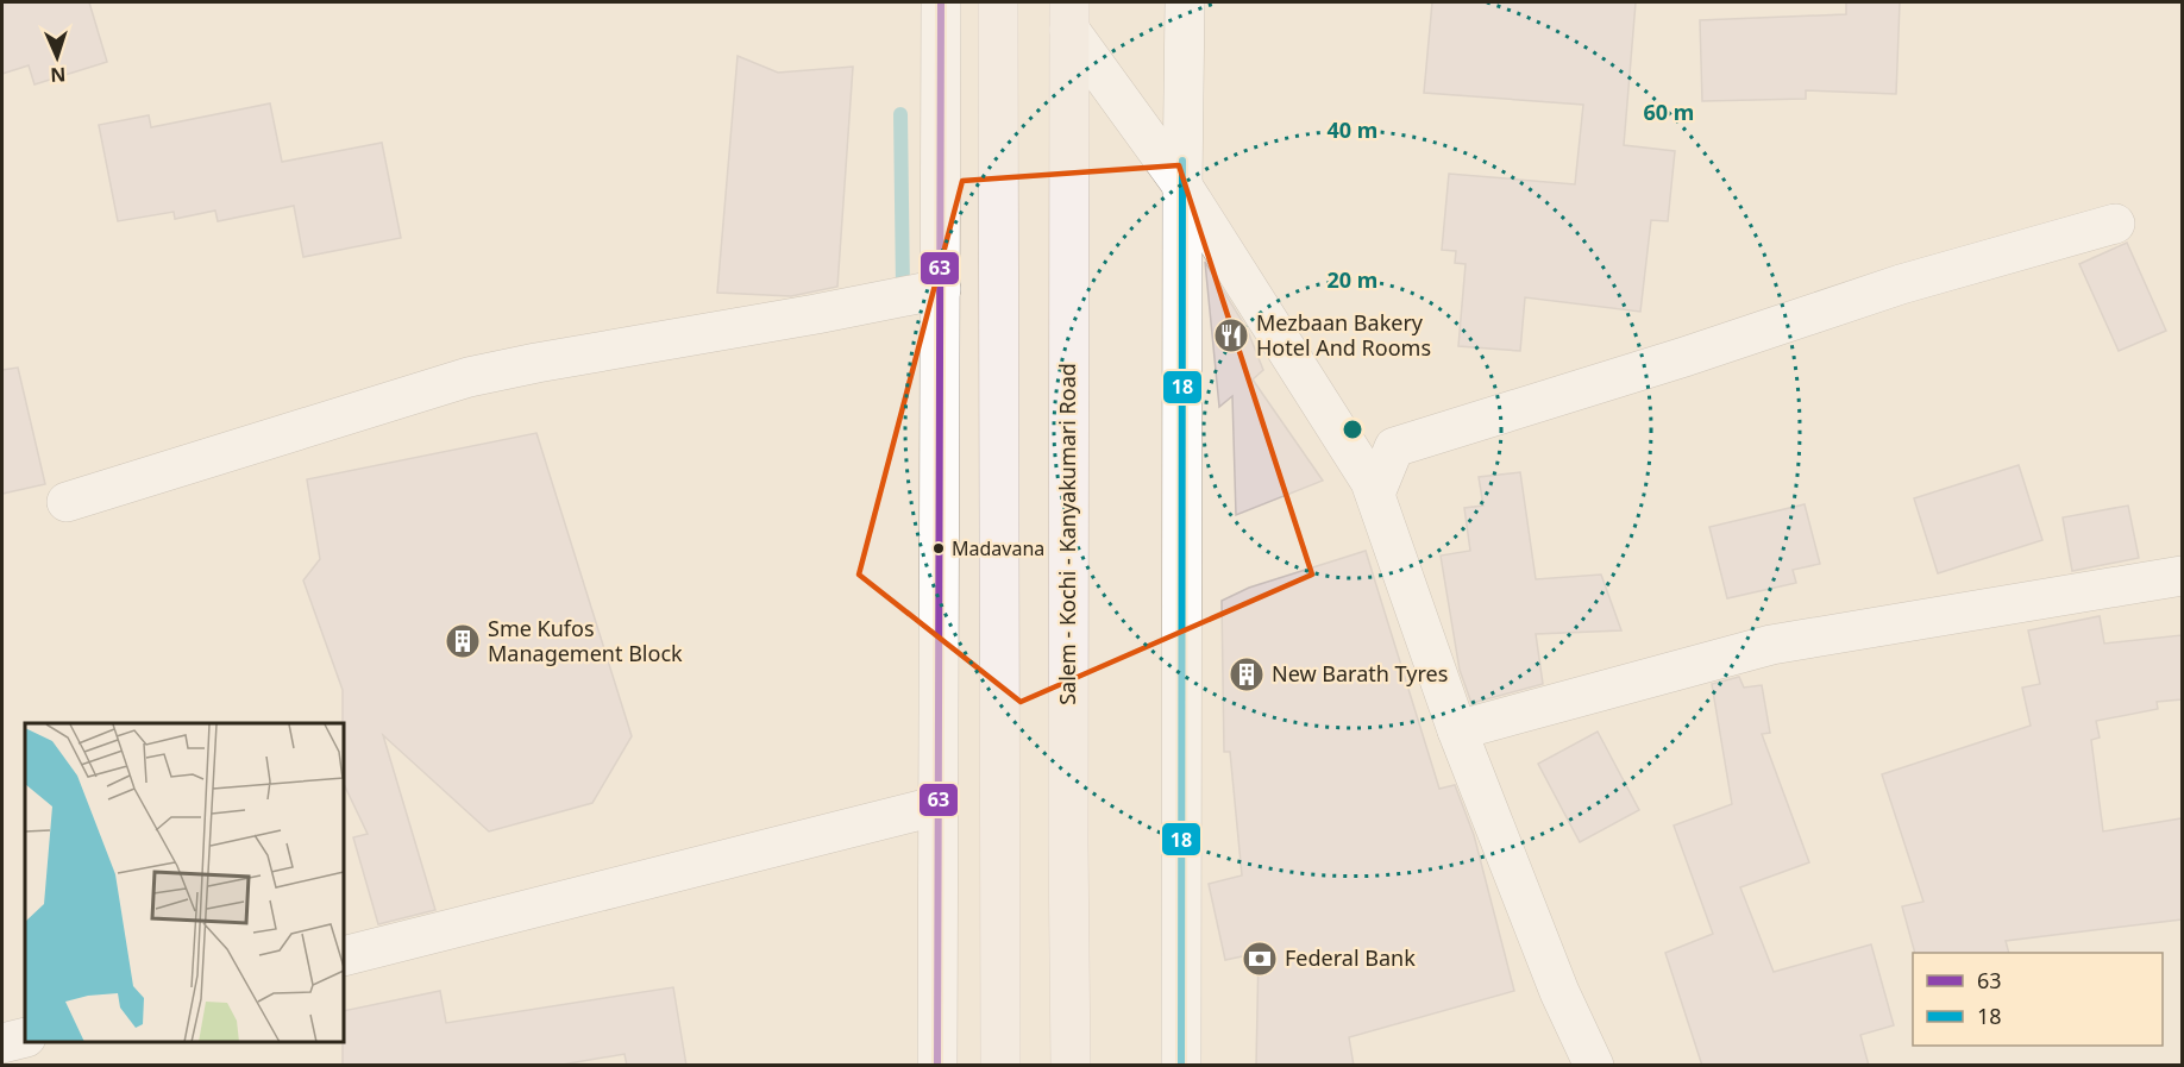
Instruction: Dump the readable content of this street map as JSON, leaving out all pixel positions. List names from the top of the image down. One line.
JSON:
{"streets":{"highway":["Salem - Kochi - Kanyakumari Road"]},"places":{"restaurant":["Mezbaan Bakery Hotel And Rooms"],"other":["Madavana"],"building":["Sme Kufos Management Block","New Barath Tyres"],"bank":["Federal Bank"]},"lines":["transit line 63","transit line 18"],"legend":["63","18"],"north":"bottom","rings":["60 m","40 m","20 m"]}
